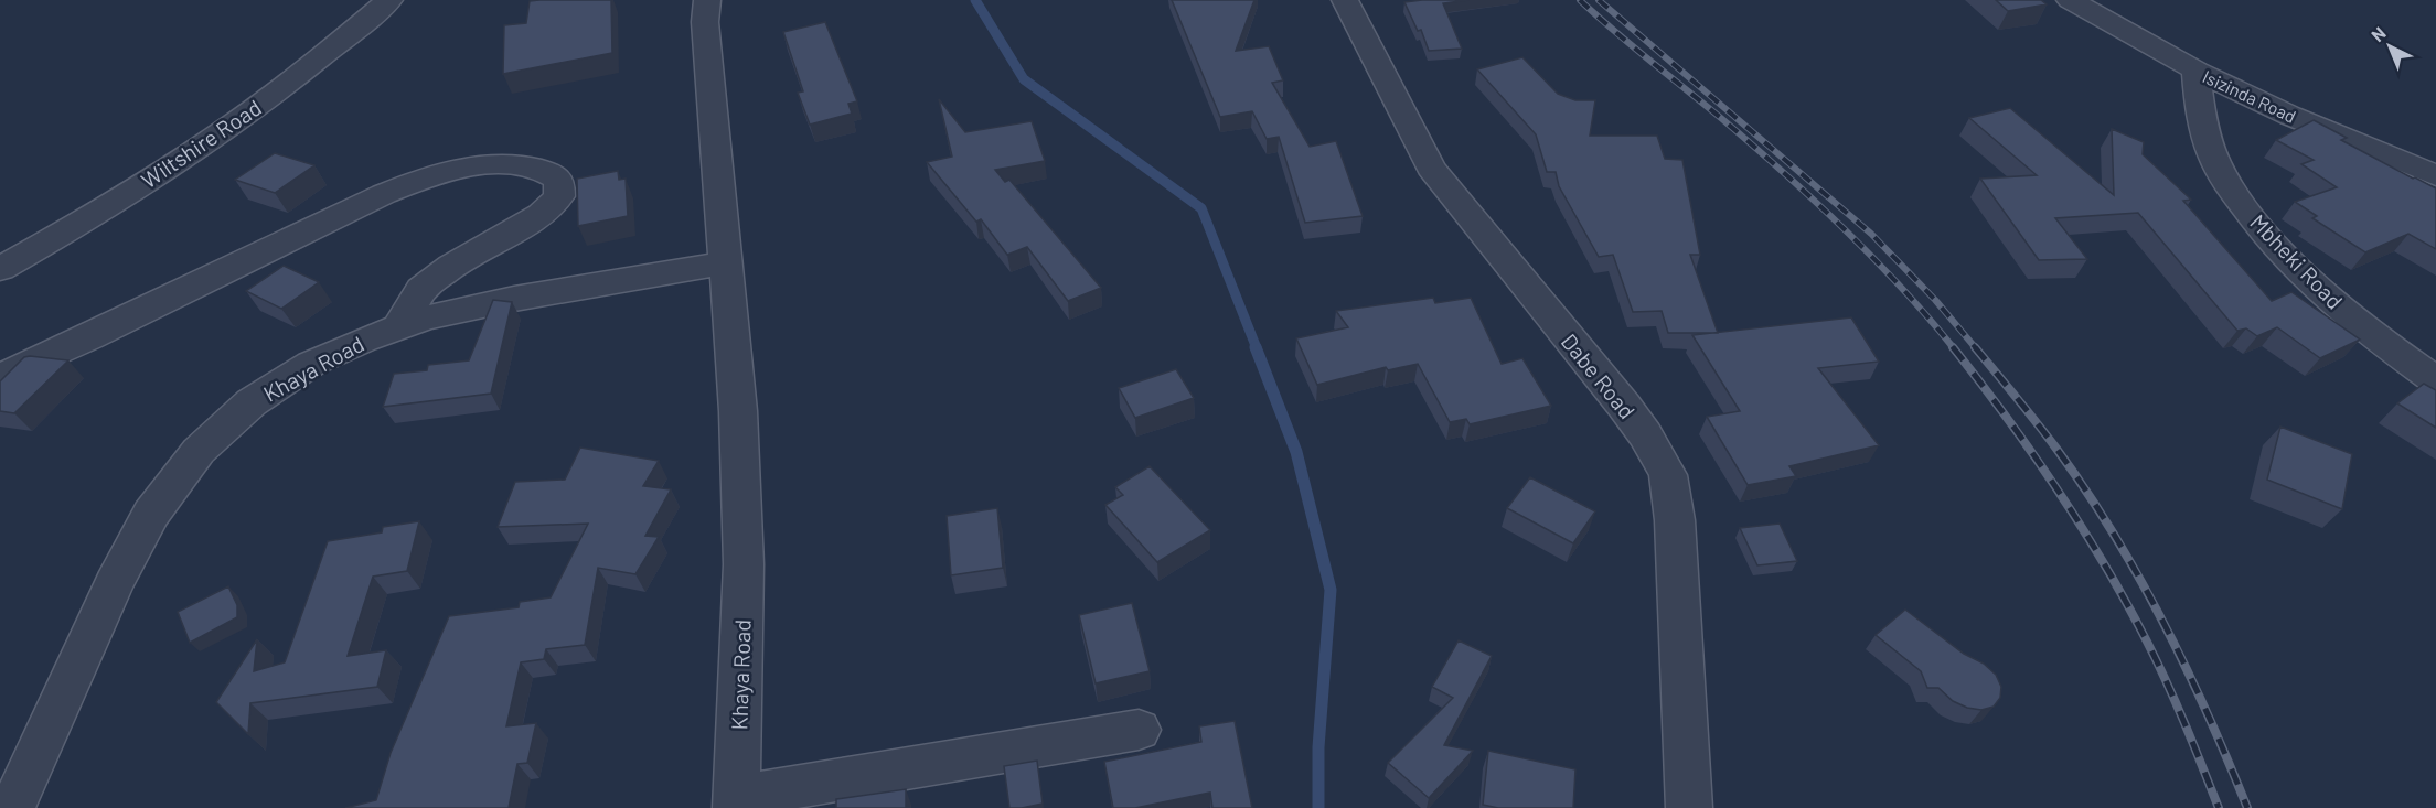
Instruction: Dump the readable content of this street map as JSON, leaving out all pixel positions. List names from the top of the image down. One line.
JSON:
{"streets":{"street":["Isizinda Road","Wiltshire Road","Mbheki Road","Khaya Road","Dabe Road"]},"crossings":[["Isizinda Road","Mbheki Road"]],"north":"top left"}
